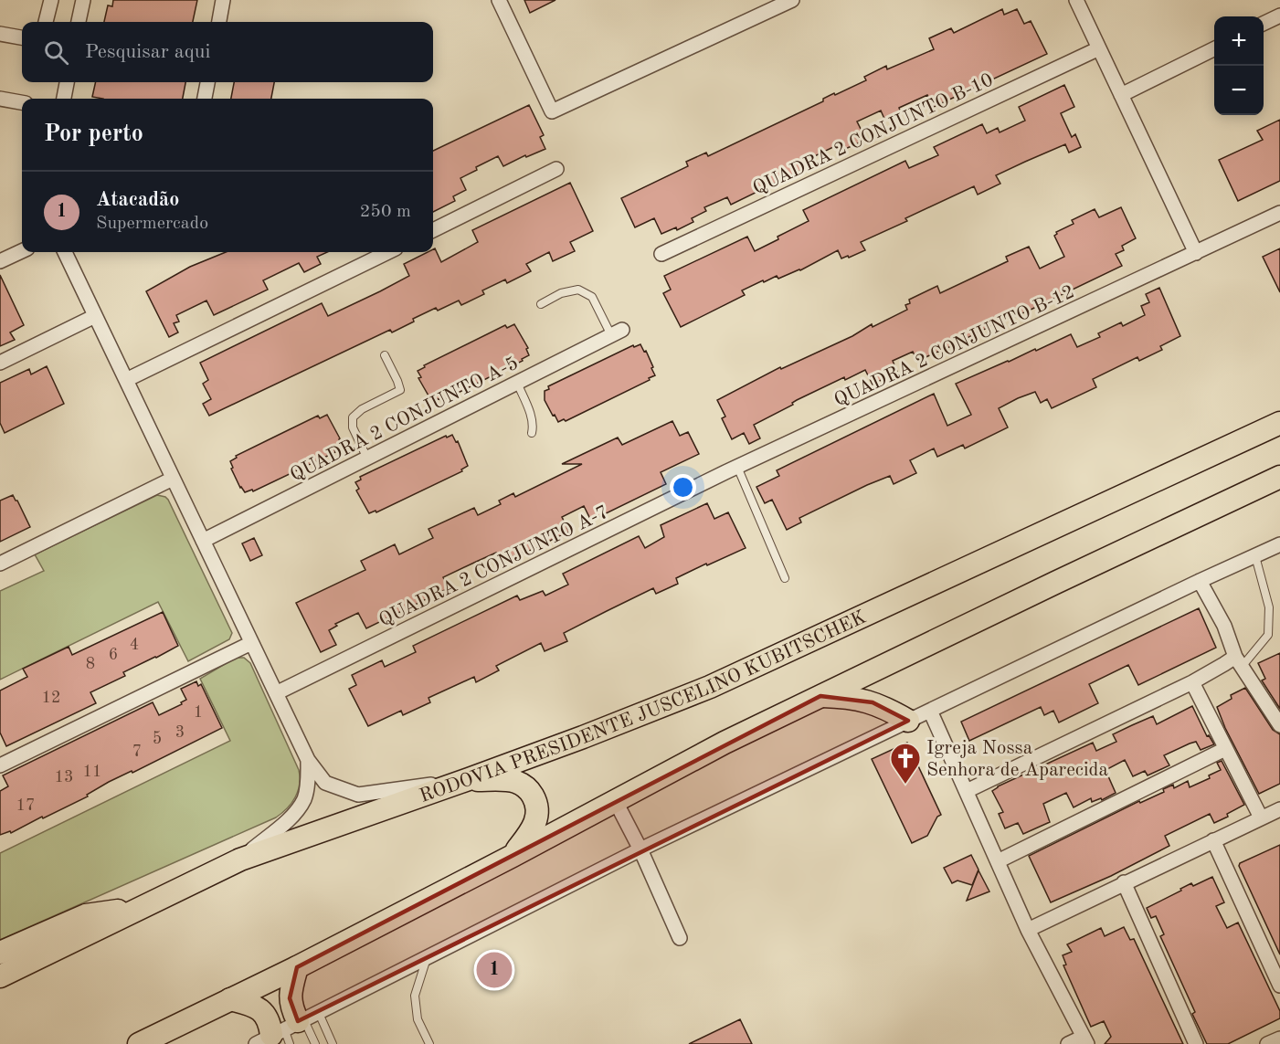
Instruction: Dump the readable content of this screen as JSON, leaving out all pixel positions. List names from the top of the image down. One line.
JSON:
{"streets":{"highway":["RODOVIA PRESIDENTE JUSCELINO KUBITSCHEK"],"street":["QUADRA 2 CONJUNTO B-10","QUADRA 2 CONJUNTO B-12","QUADRA 2 CONJUNTO A-5","QUADRA 2 CONJUNTO A-7"]},"crossings":[["QUADRA 2 CONJUNTO B-12","QUADRA 2 CONJUNTO A-7"]],"places":{"church":["Igreja Nossa Senhora de Aparecida"]},"house_numbers":["4","6","8","12","1","3","5","7","11","13","17"],"page":{"map_buttons":["+","−"],"search":"Pesquisar aqui","heading":"Por perto","list":[{"mark":"1","name":"Atacadão","note":"Supermercado","value":"250 m"}],"pins":"1"}}
